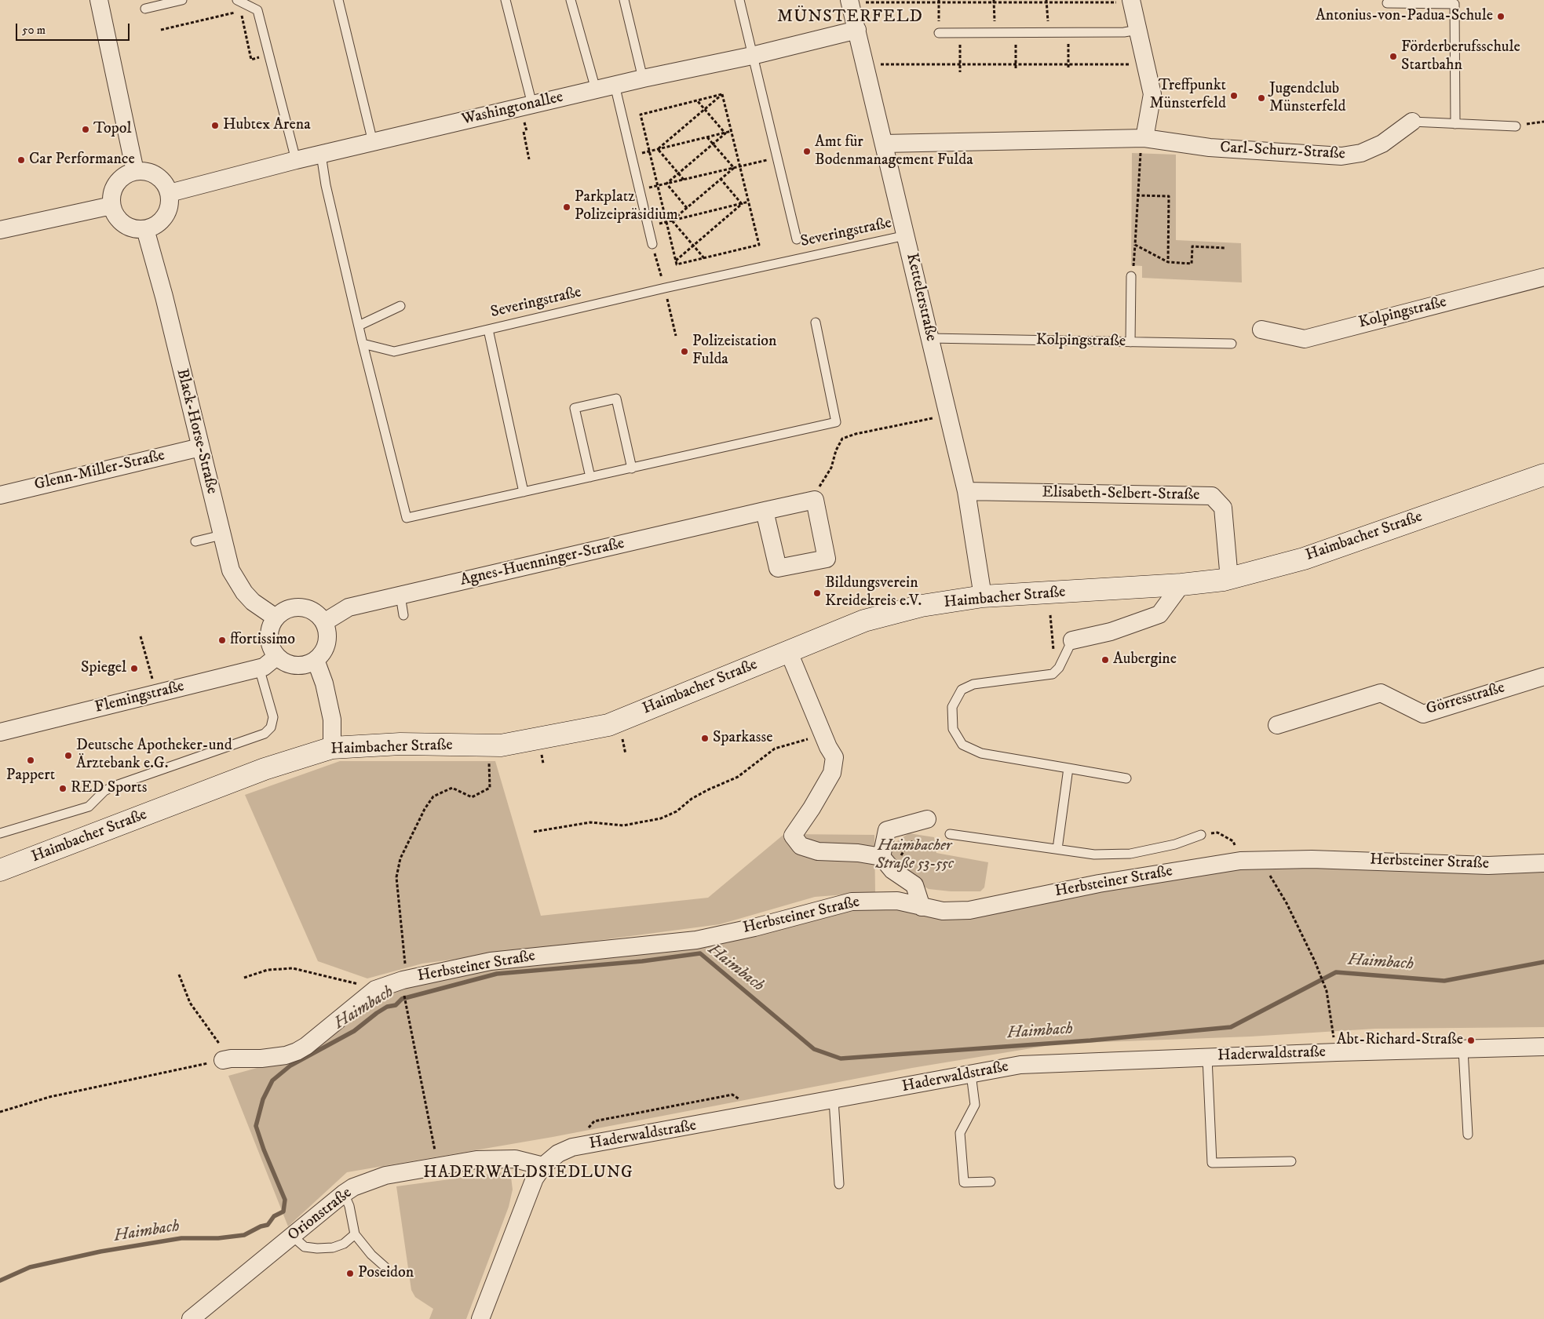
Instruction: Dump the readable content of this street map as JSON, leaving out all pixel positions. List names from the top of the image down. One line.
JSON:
{"streets":{"main road":["Haimbacher Straße"],"street":["Washingtonallee","Carl-Schurz-Straße","Kettelerstraße","Kolpingstraße","Black-Horse-Straße","Glenn-Miller-Straße","Elisabeth-Selbert-Straße","Agnes-Huenninger-Straße","Flemingstraße","Görresstraße","Herbsteiner Straße","Haderwaldstraße","Orionstraße"],"lane":["Severingstraße"]},"crossings":[["Washingtonallee","Kettelerstraße"],["Washingtonallee","Black-Horse-Straße"],["Carl-Schurz-Straße","Kettelerstraße"],["Severingstraße","Kettelerstraße"],["Kettelerstraße","Kolpingstraße"],["Kettelerstraße","Elisabeth-Selbert-Straße"],["Kettelerstraße","Haimbacher Straße"],["Black-Horse-Straße","Glenn-Miller-Straße"],["Black-Horse-Straße","Agnes-Huenninger-Straße"],["Black-Horse-Straße","Flemingstraße"],["Elisabeth-Selbert-Straße","Haimbacher Straße"],["Agnes-Huenninger-Straße","Flemingstraße"],["Haderwaldstraße","Orionstraße"]],"districts":["MÜNSTERFELD","HADERWALDSIEDLUNG"],"water":["Haimbach"],"parks":["Haimbacher Straße 53-55c"],"places":["Antonius-von-Padua-Schule","Förderberufsschule Startbahn","Treffpunkt Münsterfeld","Jugendclub Münsterfeld","Hubtex Arena","Topol","Amt für Bodenmanagement Fulda","Car Performance","Parkplatz Polizeipräsidium","Polizeistation Fulda","Bildungsverein Kreidekreis e.V.","ffortissimo","Aubergine","Spiegel","Sparkasse","Deutsche Apotheker-und Ärztebank e.G.","Pappert","RED Sports","Abt-Richard-Straße","Poseidon"],"scale_bar":"50 m"}
